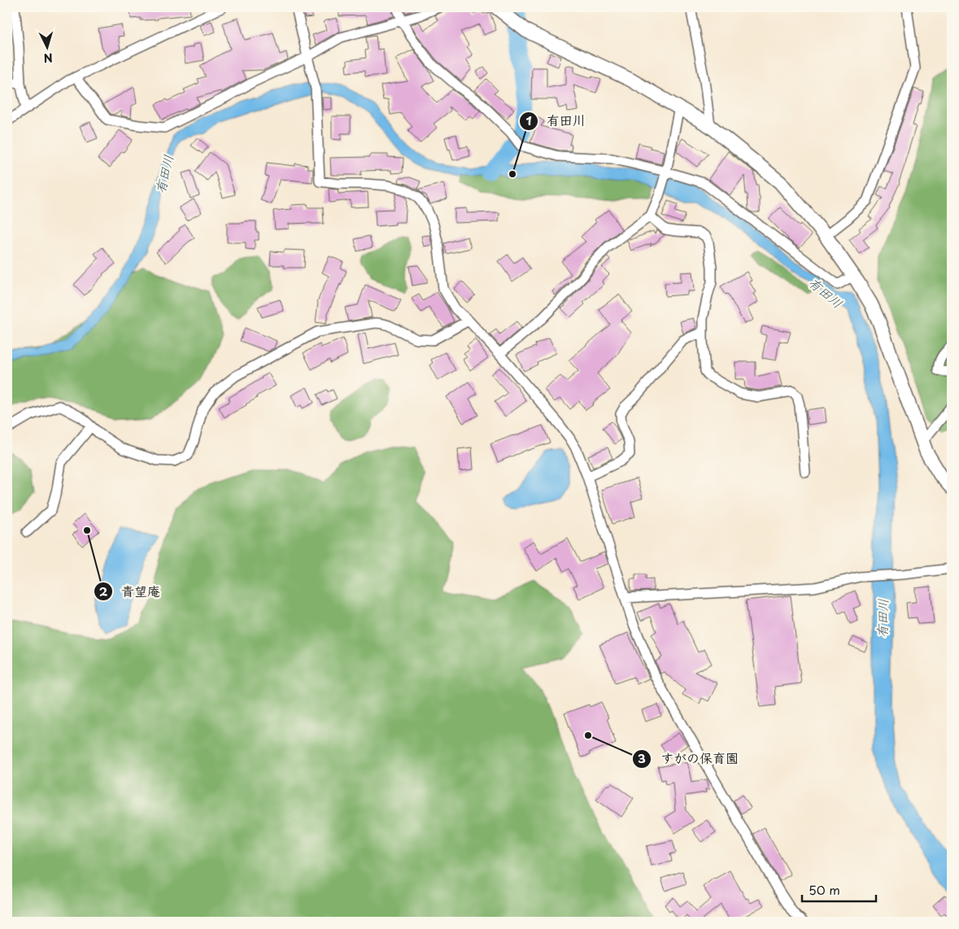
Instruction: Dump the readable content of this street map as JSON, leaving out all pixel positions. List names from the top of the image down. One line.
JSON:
{"water":["有田川"],"places":["有田川","青望庵","すがの保育園"],"scale_bar":"50 m","north":"bottom"}
